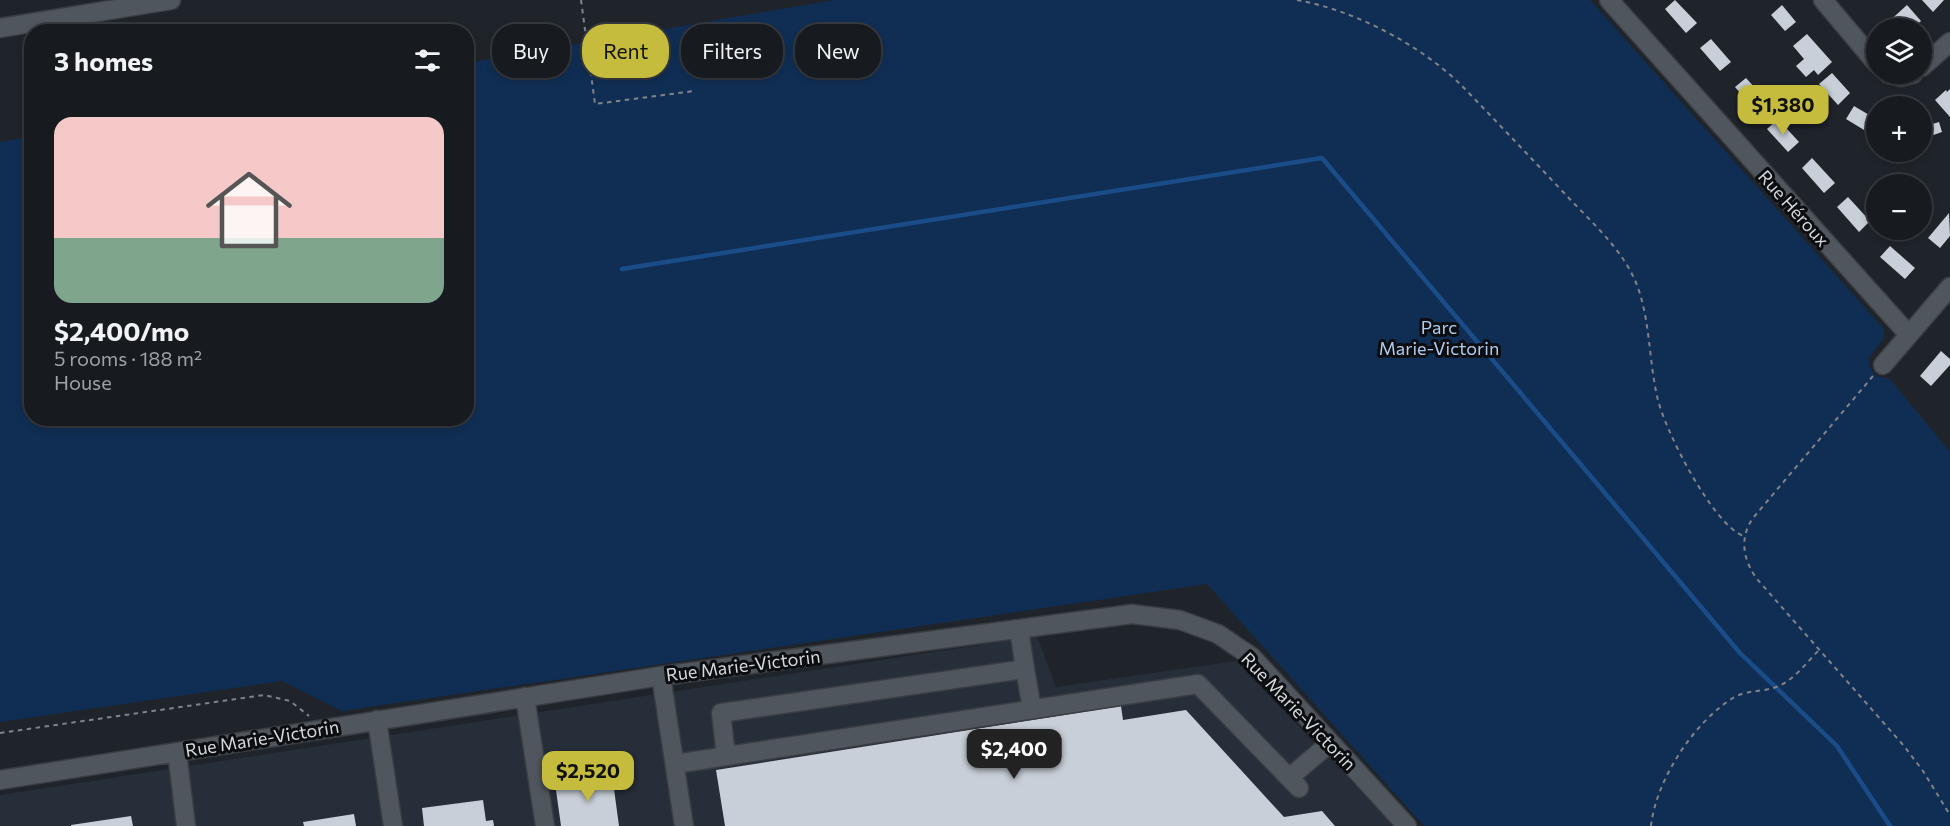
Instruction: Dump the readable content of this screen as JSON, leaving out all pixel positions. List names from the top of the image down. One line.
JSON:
{"streets":{"street":["Rue Héroux","Rue Marie-Victorin"]},"parks":["Parc Marie-Victorin"],"page":{"map_buttons":["+","−"],"chip":["Buy","Rent","Filters","New"],"heading":"3 homes","price":["$1,380","$2,400","$2,520"],"list":[{"name":"$2,400/mo","note":"5 rooms · 188 m² · House"}]}}
